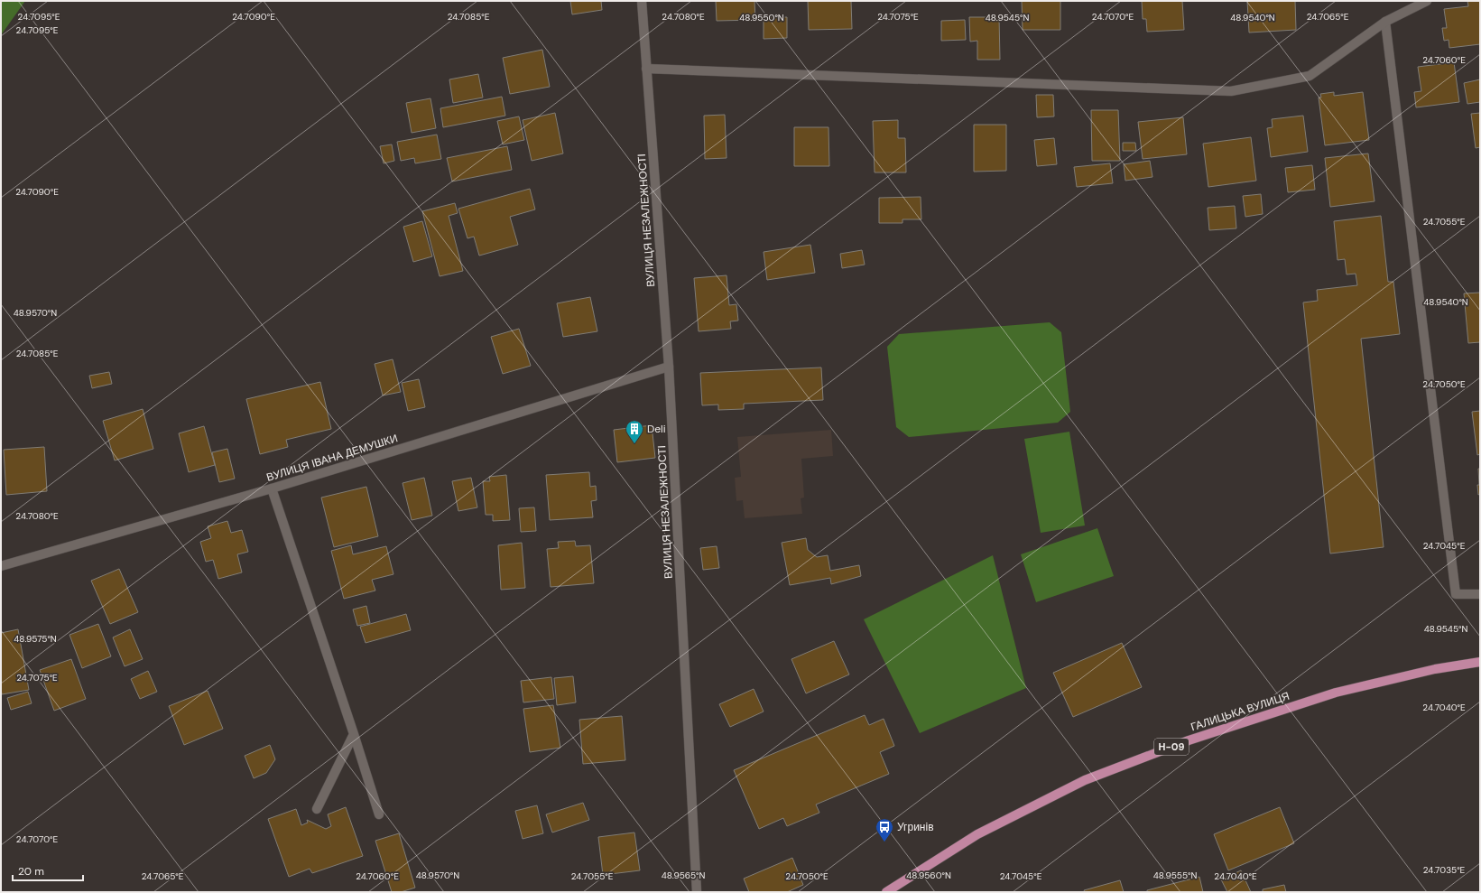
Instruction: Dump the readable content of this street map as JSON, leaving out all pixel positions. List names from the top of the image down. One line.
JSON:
{"streets":{"main road":["ГАЛИЦЬКА ВУЛИЦЯ","Н-09"],"street":["ВУЛИЦЯ НЕЗАЛЕЖНОСТІ","ВУЛИЦЯ ІВАНА ДЕМУШКИ"]},"crossings":[["ВУЛИЦЯ НЕЗАЛЕЖНОСТІ","ВУЛИЦЯ ІВАНА ДЕМУШКИ"]],"places":{"building":["Deli"],"bus stop":["Угринів"]},"scale_bar":"20 m","coordinates":["24.7090°E","24.7095°E","24.7085°E","24.7080°E","24.7075°E","24.7070°E","24.7065°E","48.9550°N","48.9545°N","48.9540°N","24.7060°E","24.7055°E","48.9570°N","24.7050°E","24.7045°E","48.9575°N","24.7040°E","24.7035°E","48.9565°N","48.9560°N","48.9555°N"]}
